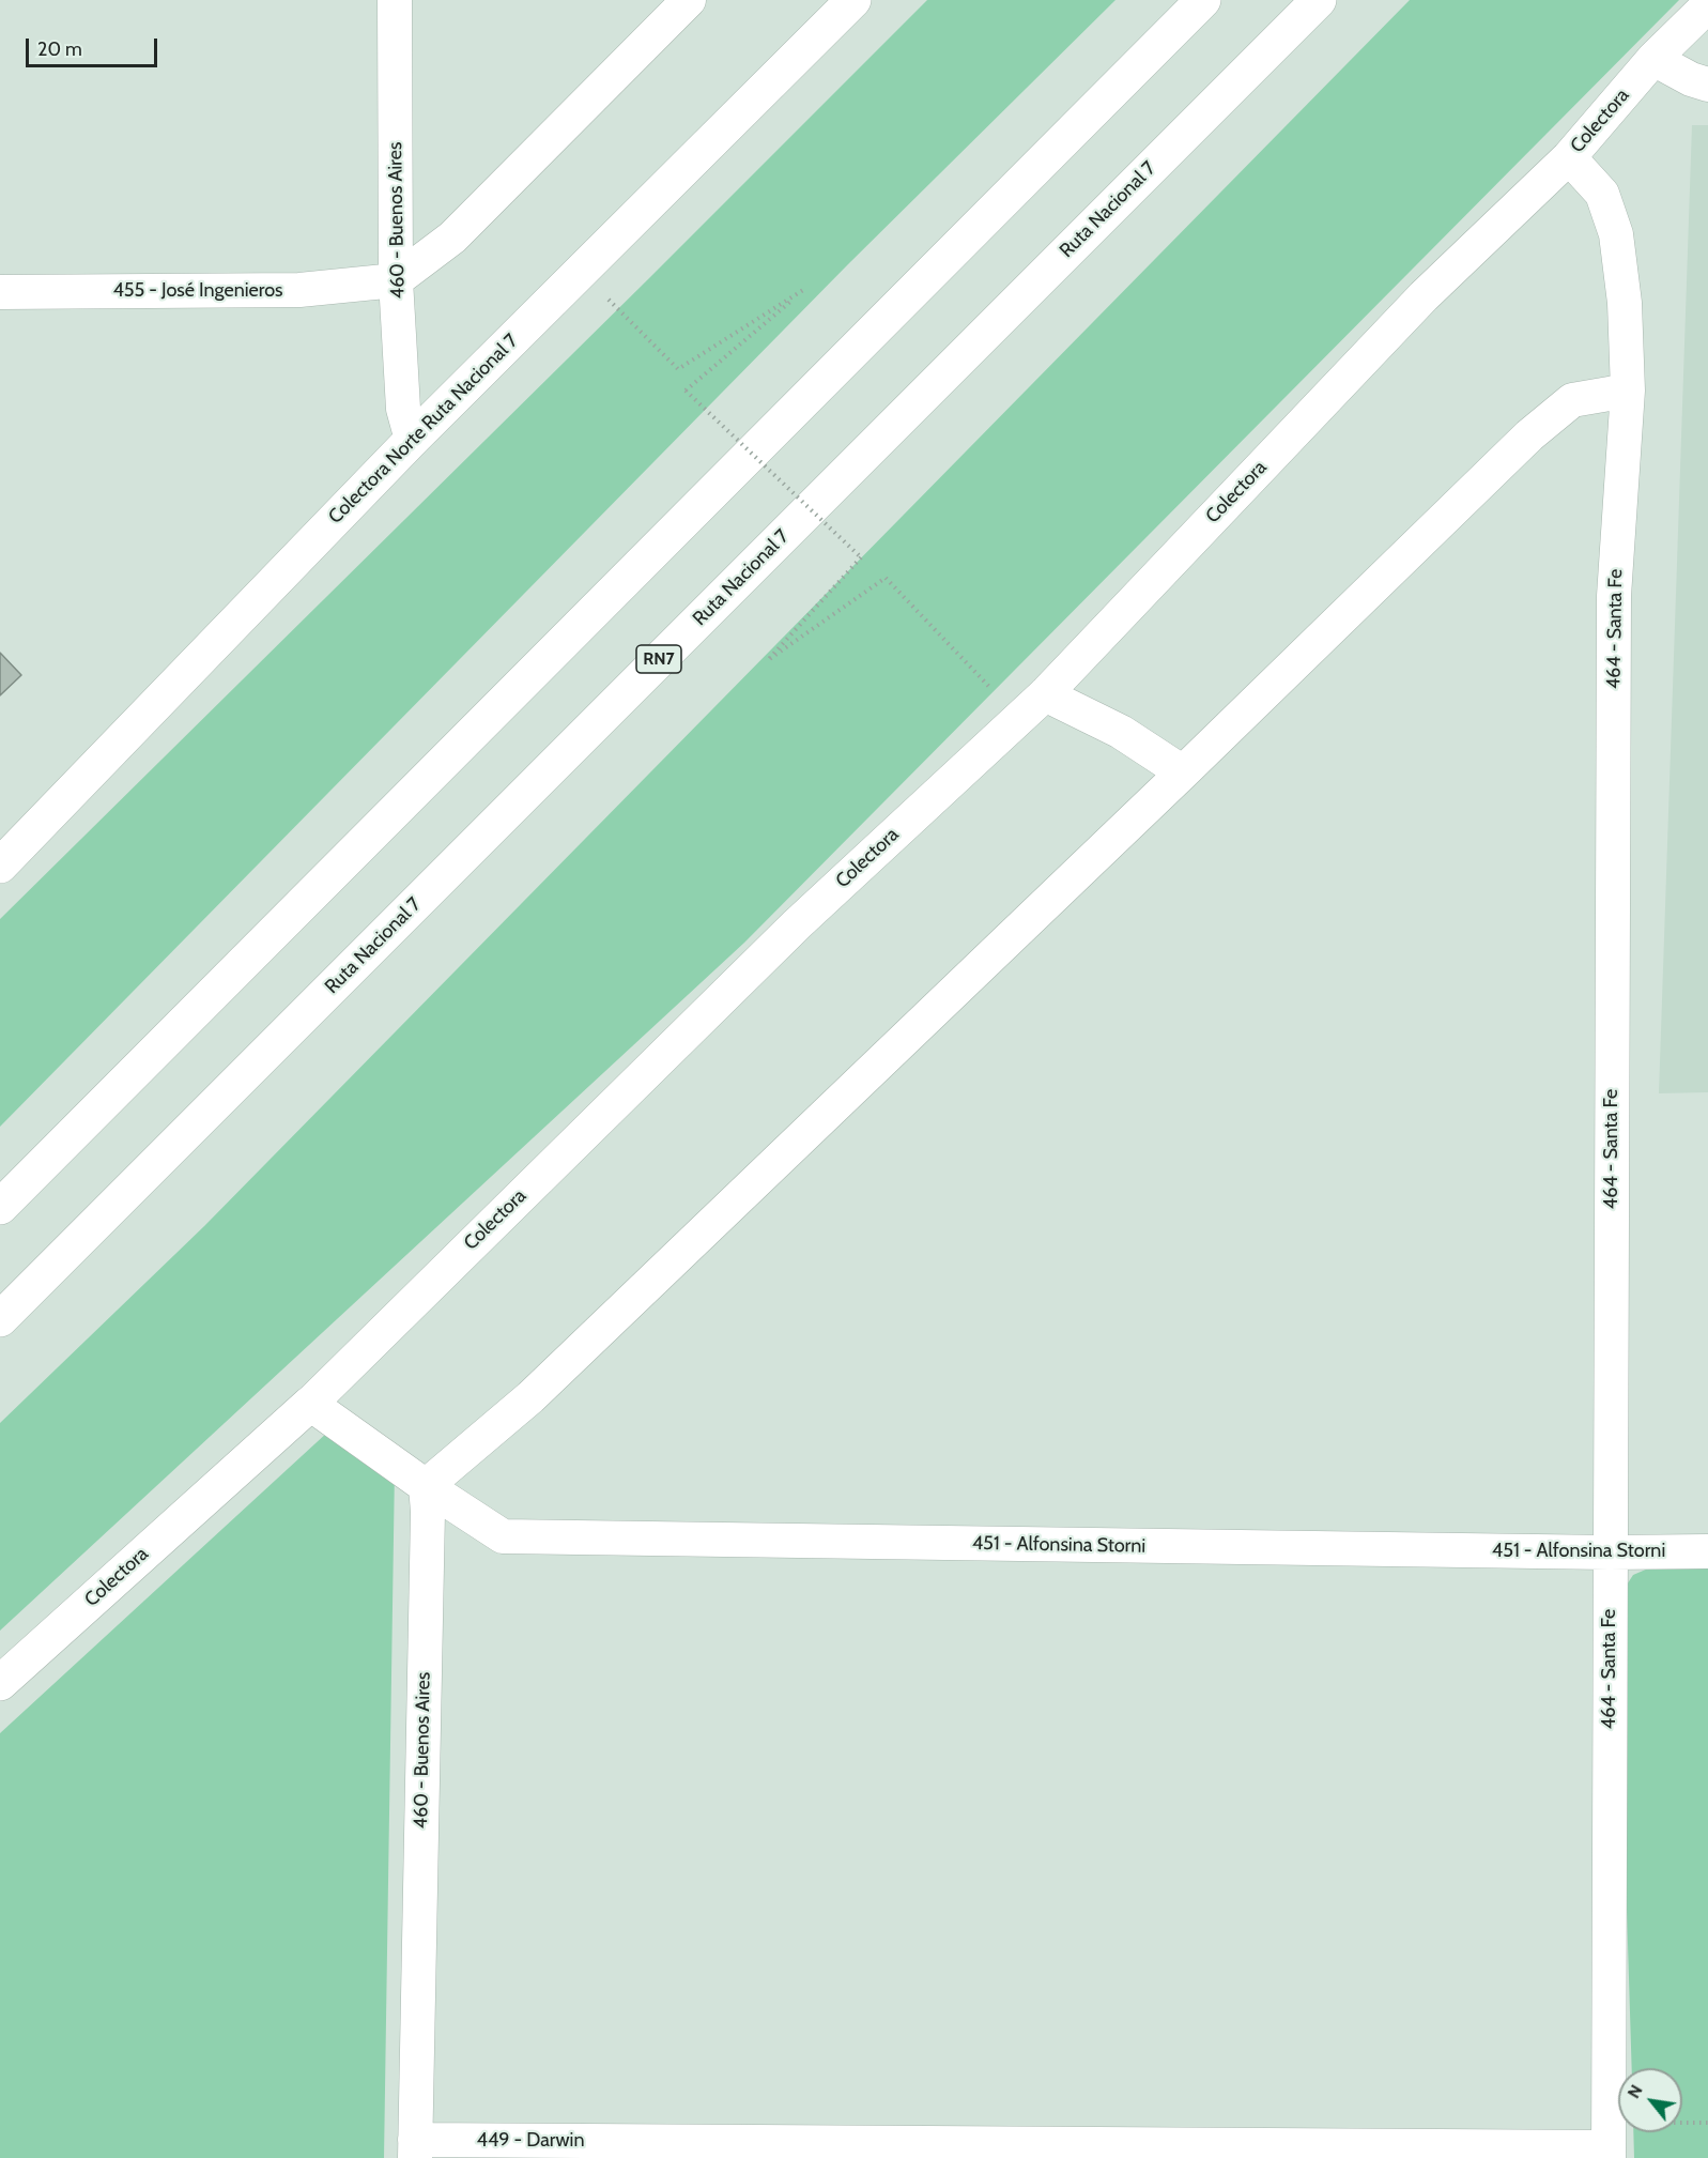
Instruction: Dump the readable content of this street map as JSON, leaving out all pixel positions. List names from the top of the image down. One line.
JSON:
{"streets":{"main road":["Colectora","Ruta Nacional 7","Colectora Norte Ruta Nacional 7","RN7"],"street":["460 - Buenos Aires","455 - José Ingenieros","464 - Santa Fe","451 - Alfonsina Storni","449 - Darwin"]},"crossings":[["Colectora","464 - Santa Fe"],["460 - Buenos Aires","455 - José Ingenieros"],["460 - Buenos Aires","Colectora Norte Ruta Nacional 7"],["460 - Buenos Aires","451 - Alfonsina Storni"],["460 - Buenos Aires","449 - Darwin"],["464 - Santa Fe","451 - Alfonsina Storni"],["464 - Santa Fe","449 - Darwin"]],"scale_bar":"20 m","north":"top left"}
